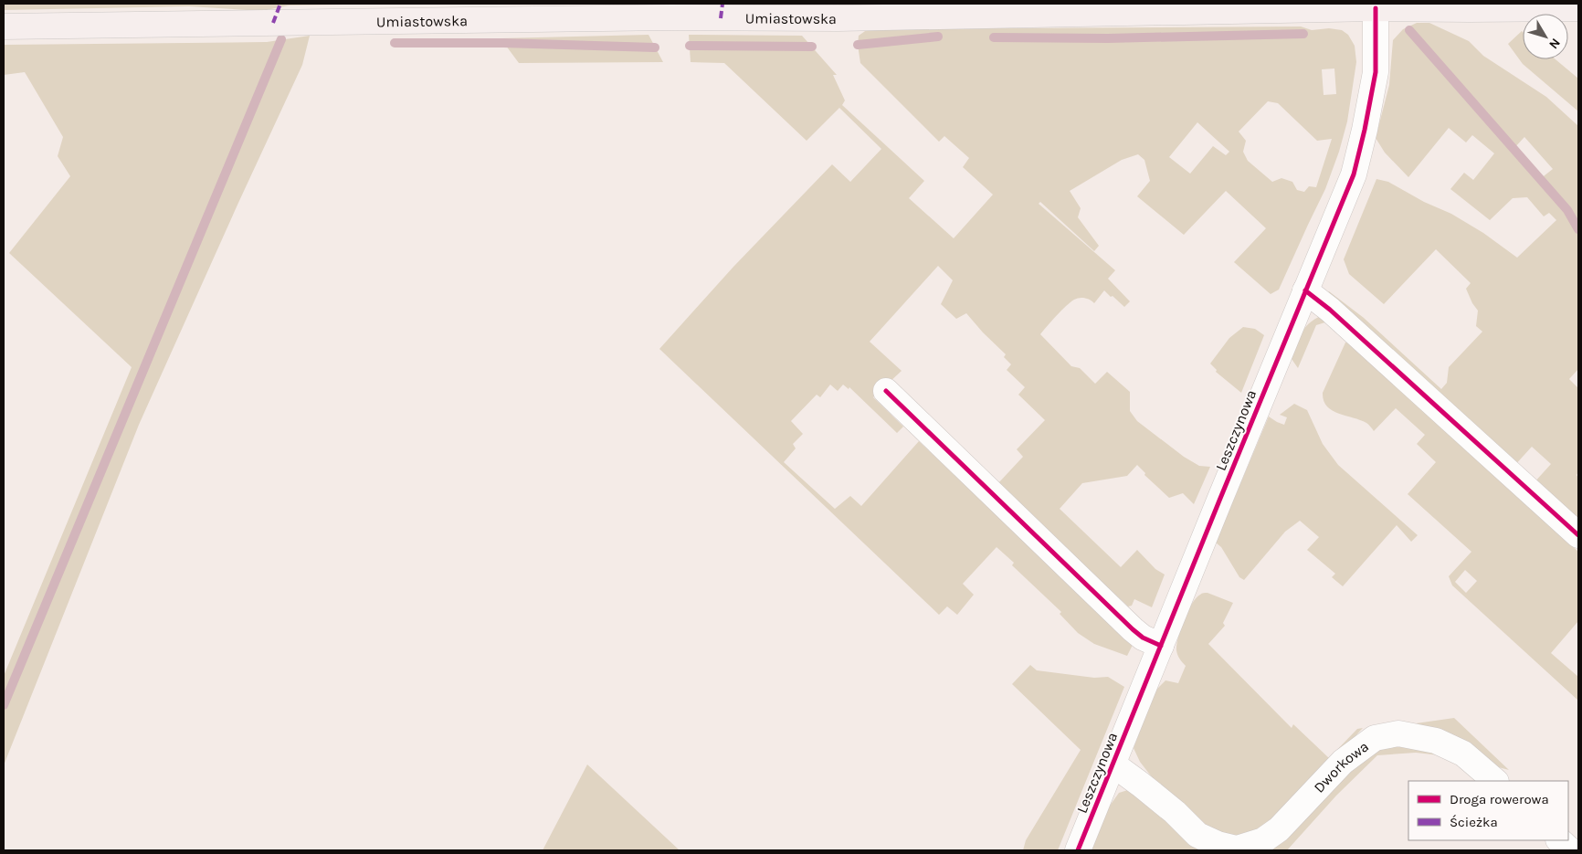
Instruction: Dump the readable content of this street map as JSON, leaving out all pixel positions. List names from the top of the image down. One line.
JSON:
{"streets":{"main road":["Umiastowska"],"street":["Leszczynowa","Dworkowa"]},"crossings":[["Umiastowska","Leszczynowa"],["Leszczynowa","Dworkowa"]],"legend":["Droga rowerowa","Ścieżka"],"north":"bottom right"}
